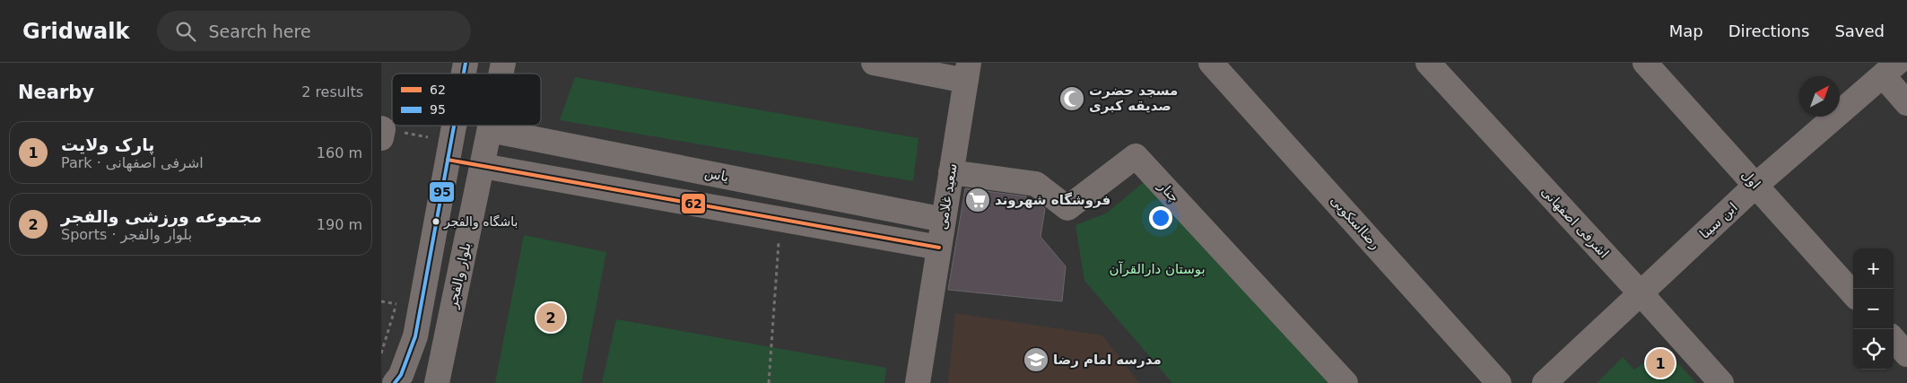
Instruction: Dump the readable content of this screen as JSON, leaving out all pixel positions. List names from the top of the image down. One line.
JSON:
{"streets":{"main road":["بلوار والفجر"],"street":["یاس","اول","چنار","سعید غلامی","ابن سینا","رضااسکویی","اشرفی اصفهانی"]},"crossings":[["یاس","سعید غلامی"],["یاس","بلوار والفجر"],["اول","ابن سینا"],["چنار","سعید غلامی"],["ابن سینا","اشرفی اصفهانی"]],"parks":["بوستان دارالقرآن"],"places":{"mosque":["مسجد حضرت صدیقه کبری"],"supermarket":["فروشگاه شهروند"],"other":["باشگاه والفجر"],"school or university":["مدرسه امام رضا"]},"lines":["transit line 95","transit line 62"],"legend":["62","95"],"north":"top right","page":{"header":"Gridwalk","search":"Search here","nav":["Map","Directions","Saved"],"heading":["Nearby","2 results"],"list":[{"mark":"1","name":"پارک ولایت","note":"Park · اشرفی اصفهانی","value":"160 m"},{"mark":"2","name":"مجموعه ورزشی والفجر","note":"Sports · بلوار والفجر","value":"190 m"}],"map_buttons":["+","−"],"pins":["2","1"]}}
